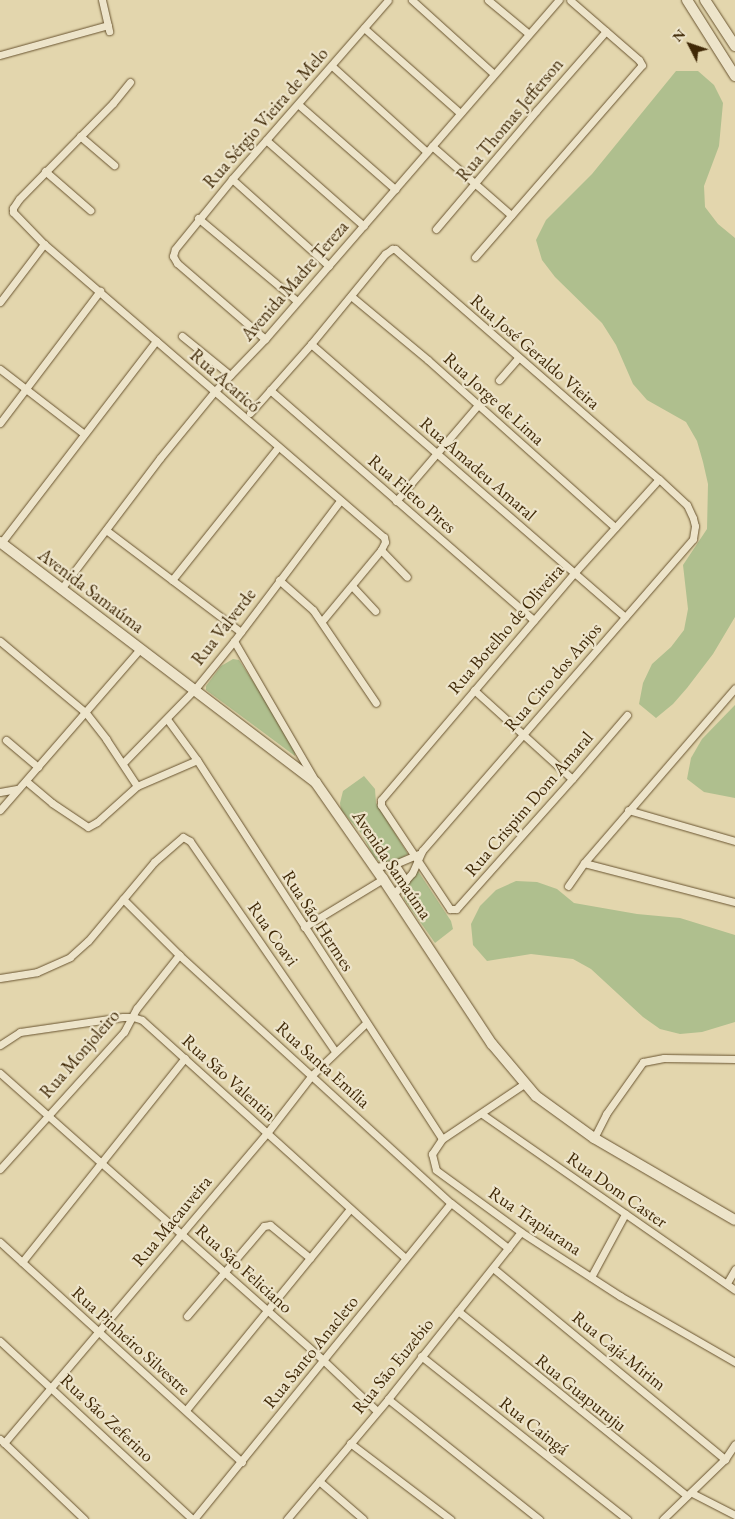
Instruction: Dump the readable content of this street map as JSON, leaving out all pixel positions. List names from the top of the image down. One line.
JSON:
{"streets":{"street":["Rua Sérgio Vieira de Melo","Rua Thomas Jefferson","Avenida Madre Tereza","Rua José Geraldo Vieira","Rua Acaricó","Rua Jorge de Lima","Rua Amadeu Amaral","Rua Fileto Pires","Avenida Samaúma","Rua Valverde","Rua Botelho de Oliveira","Rua Ciro dos Anjos","Rua Crispim Dom Amaral","Rua São Hermes","Rua Coavi","Rua Monjoleiro","Rua Santa Emília","Rua São Valentin","Rua Dom Caster","Rua Macauveira","Rua Trapiarana","Rua São Feliciano","Rua Pinheiro Silvestre","Rua Cajá-Mirim","Rua Santo Anacleto","Rua São Euzebio","Rua Guapuruju","Rua São Zeferino","Rua Caingá"]},"crossings":[["Rua Sérgio Vieira de Melo","Avenida Madre Tereza"],["Avenida Madre Tereza","Rua Acaricó"],["Avenida Madre Tereza","Avenida Samaúma"],["Rua José Geraldo Vieira","Rua Jorge de Lima"],["Rua José Geraldo Vieira","Rua Botelho de Oliveira"],["Rua José Geraldo Vieira","Rua Ciro dos Anjos"],["Rua Acaricó","Rua Valverde"],["Rua Jorge de Lima","Rua Botelho de Oliveira"],["Rua Amadeu Amaral","Rua Botelho de Oliveira"],["Rua Amadeu Amaral","Rua Ciro dos Anjos"],["Rua Fileto Pires","Rua Botelho de Oliveira"],["Avenida Samaúma","Rua Valverde"],["Rua Valverde","Rua São Hermes"],["Rua Botelho de Oliveira","Rua Ciro dos Anjos"],["Rua Botelho de Oliveira","Rua Crispim Dom Amaral"],["Rua Ciro dos Anjos","Rua Crispim Dom Amaral"],["Rua São Hermes","Rua Macauveira"],["Rua São Hermes","Rua Trapiarana"],["Rua Coavi","Rua Santa Emília"],["Rua Coavi","Rua Macauveira"],["Rua Monjoleiro","Rua Santa Emília"],["Rua Monjoleiro","Rua São Valentin"],["Rua Monjoleiro","Rua São Feliciano"],["Rua Santa Emília","Rua Macauveira"],["Rua Santa Emília","Rua Santo Anacleto"],["Rua Santa Emília","Rua São Euzebio"],["Rua São Valentin","Rua Macauveira"],["Rua São Valentin","Rua Santo Anacleto"],["Rua Macauveira","Rua São Feliciano"],["Rua Macauveira","Rua Pinheiro Silvestre"],["Rua Macauveira","Rua São Zeferino"],["Rua Trapiarana","Rua São Euzebio"],["Rua São Feliciano","Rua Santo Anacleto"],["Rua São Feliciano","Rua São Euzebio"],["Rua Pinheiro Silvestre","Rua Santo Anacleto"],["Rua Cajá-Mirim","Rua São Euzebio"],["Rua Santo Anacleto","Rua São Zeferino"],["Rua São Euzebio","Rua Guapuruju"],["Rua São Euzebio","Rua Caingá"]],"north":"top left"}
